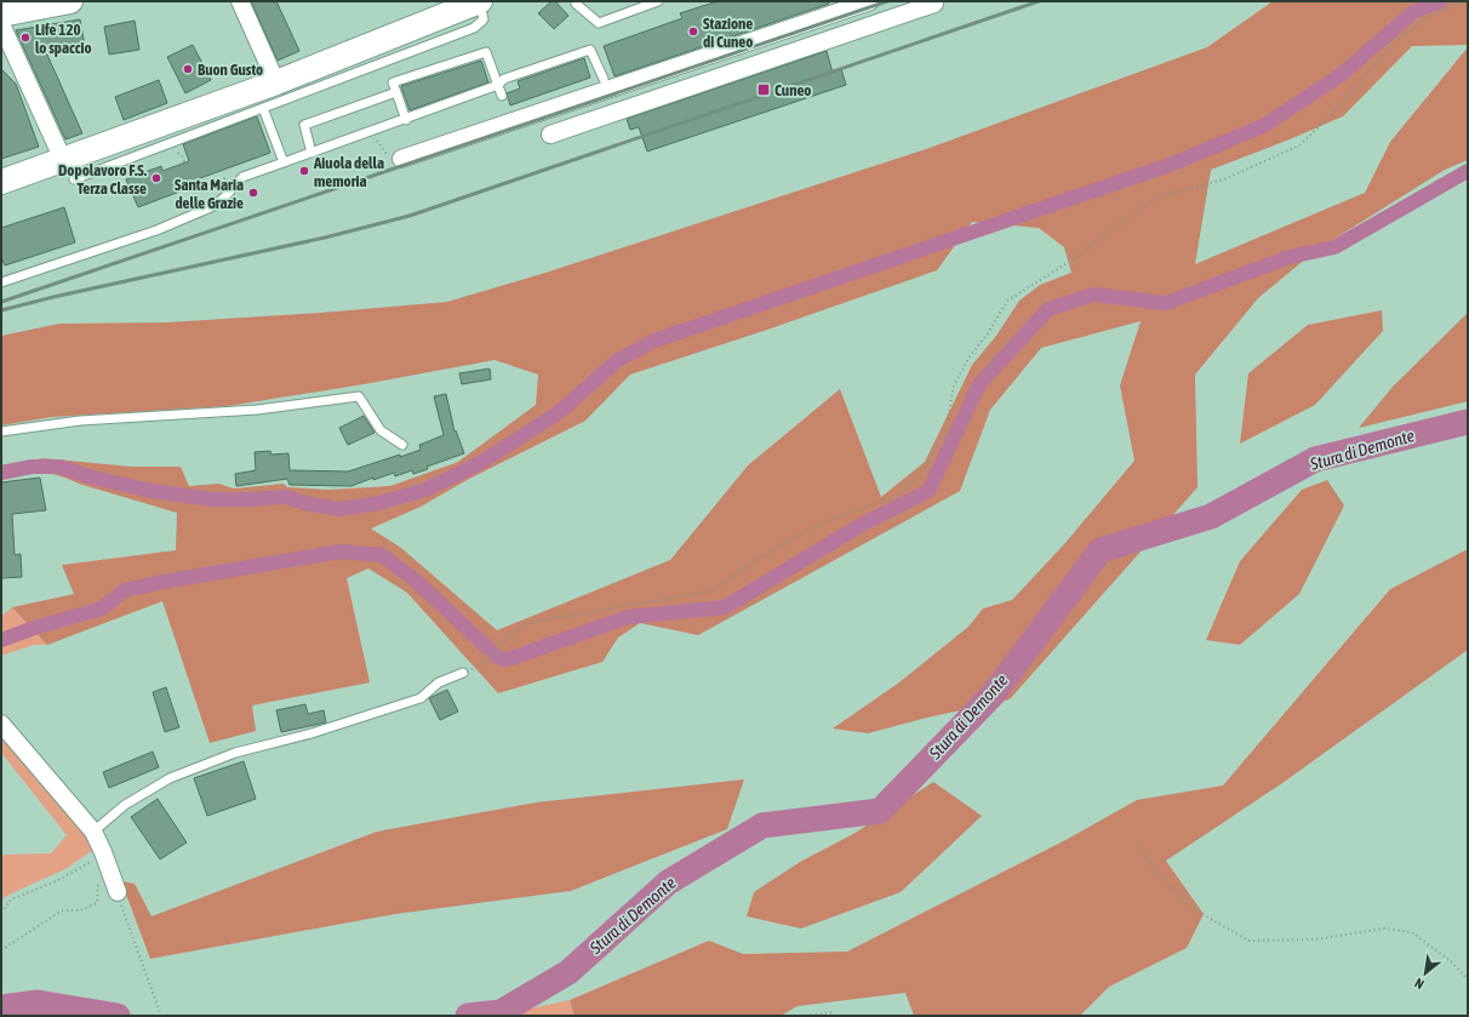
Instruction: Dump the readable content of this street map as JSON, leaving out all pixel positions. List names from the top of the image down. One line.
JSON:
{"water":["Stura di Demonte"],"places":{"other":["Stazione di Cuneo","Life 120 lo spaccio","Buon Gusto","Aiuola della memoria","Dopolavoro F.S. Terza Classe","Santa Maria delle Grazie"],"transit":["Cuneo"]},"north":"bottom left"}
